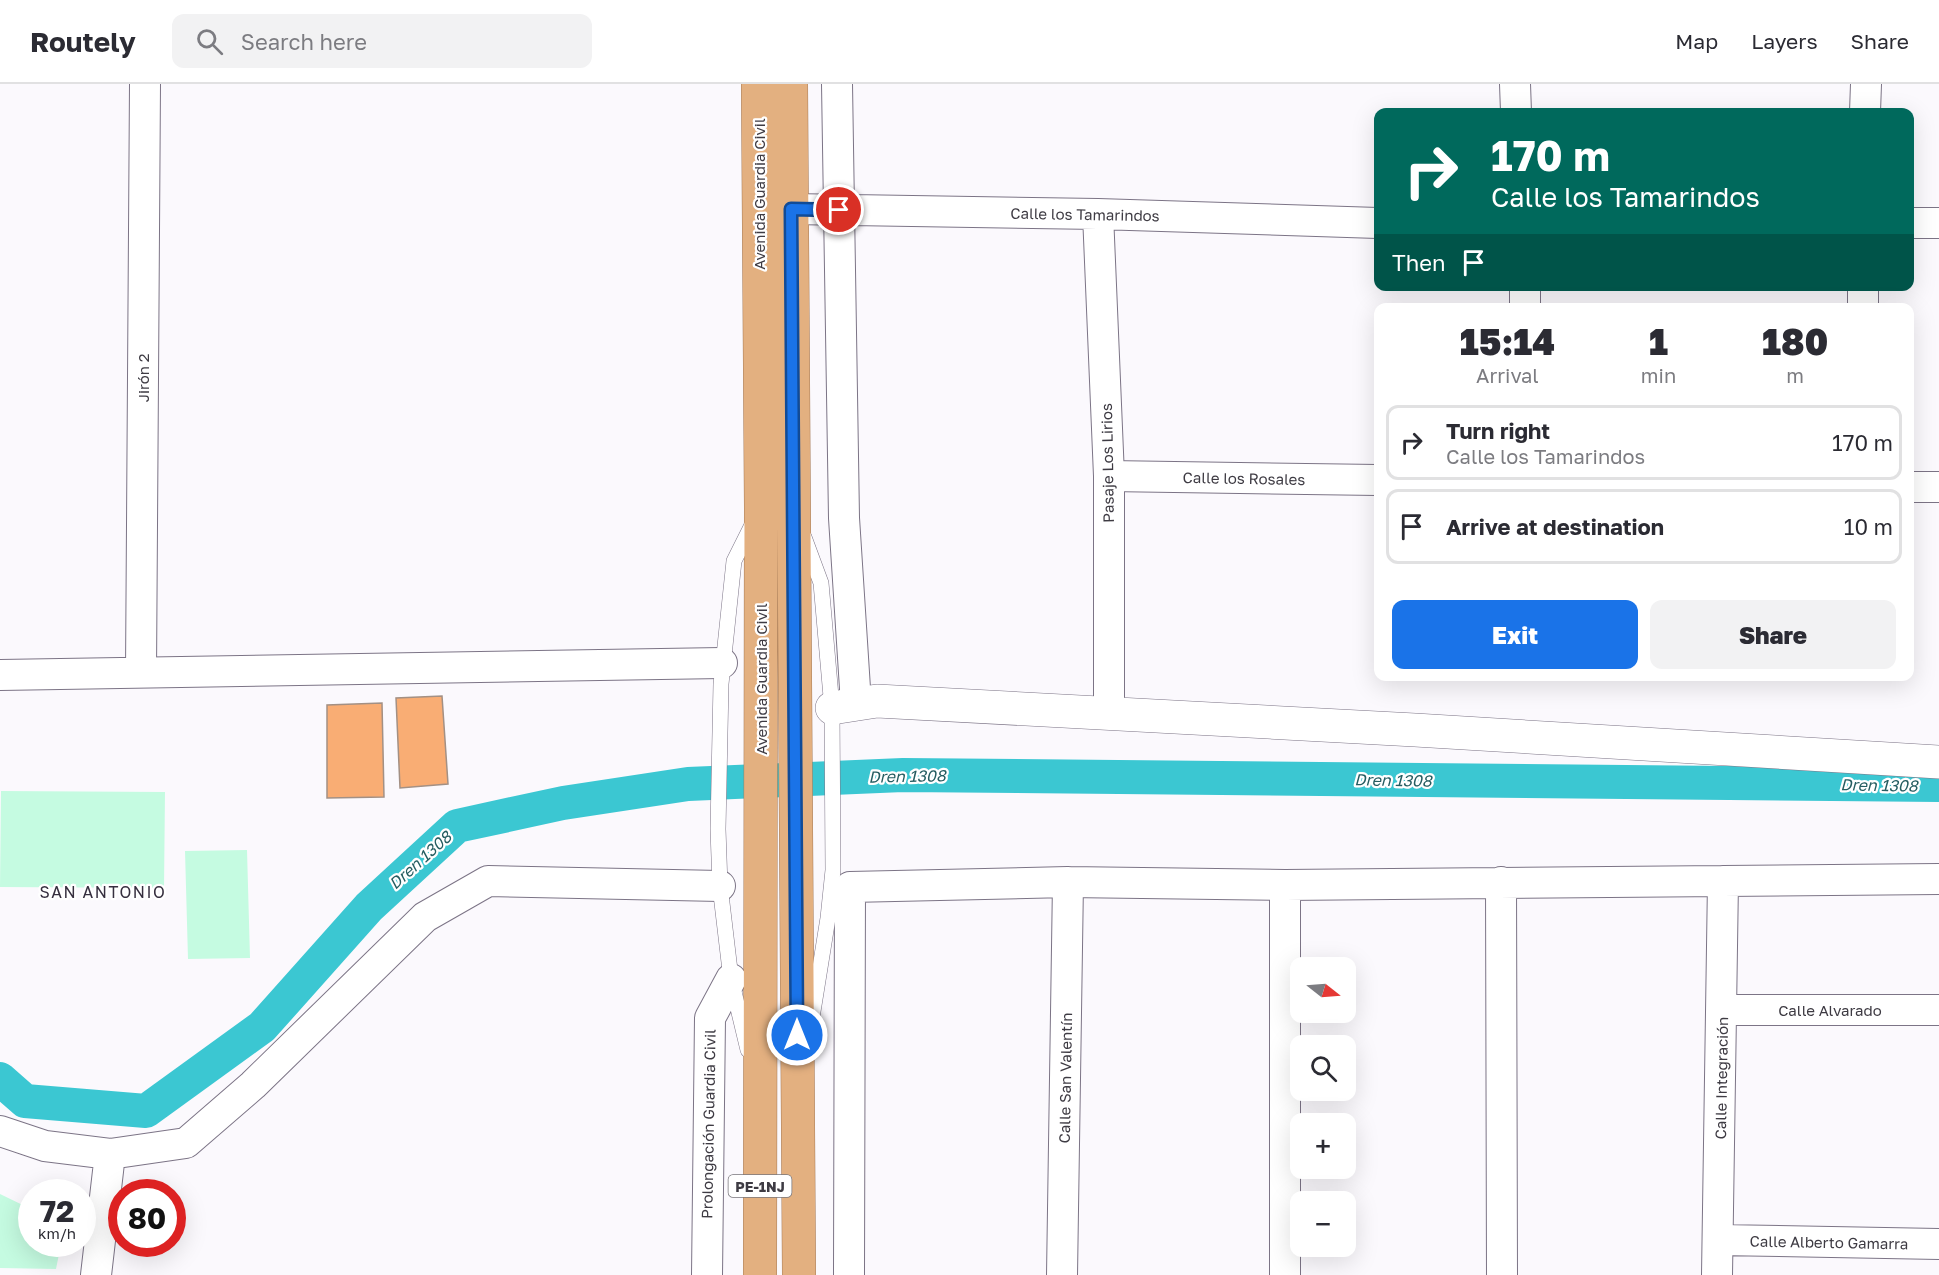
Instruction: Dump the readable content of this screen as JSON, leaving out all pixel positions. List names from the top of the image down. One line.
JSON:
{"streets":{"highway":["Avenida Guardia Civil","PE-1NJ"],"street":["Calle los Tamarindos","Jirón 2","Pasaje Los Lirios","Calle los Rosales","Calle Alvarado","Calle San Valentín","Calle Integración","Prolongación Guardia Civil","Calle Alberto Gamarra"]},"crossings":[["Calle los Tamarindos","Pasaje Los Lirios"],["Calle los Tamarindos","PE-1NJ"],["Pasaje Los Lirios","Calle los Rosales"],["Calle Alvarado","Calle Integración"],["Calle Integración","Calle Alberto Gamarra"]],"districts":["SAN ANTONIO"],"water":["Dren 1308"],"north":"right","page":{"header":"Routely","search":"Search here","nav":["Map","Layers","Share"],"turn":["170 m","Calle los Tamarindos"],"then":"Then","eta":["15:14","Arrival","1","min","180","m"],"list":[{"name":"Turn right","note":"Calle los Tamarindos","value":"170 m"},{"name":"Arrive at destination","value":"10 m"}],"buttons":["Exit","Share"],"map_buttons":["+","−"],"speed":"72 km/h","limit":"80"}}
